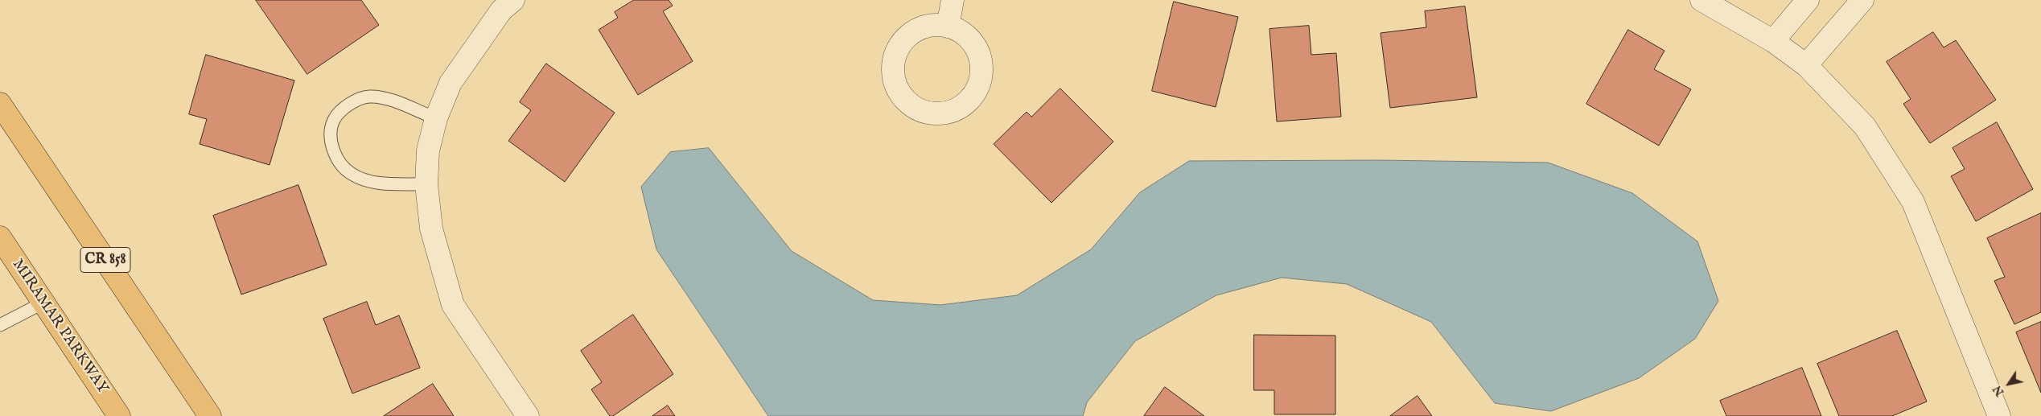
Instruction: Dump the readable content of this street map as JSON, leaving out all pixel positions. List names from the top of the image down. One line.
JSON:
{"streets":{"main road":["CR 858","MIRAMAR PARKWAY"]},"north":"bottom left"}
